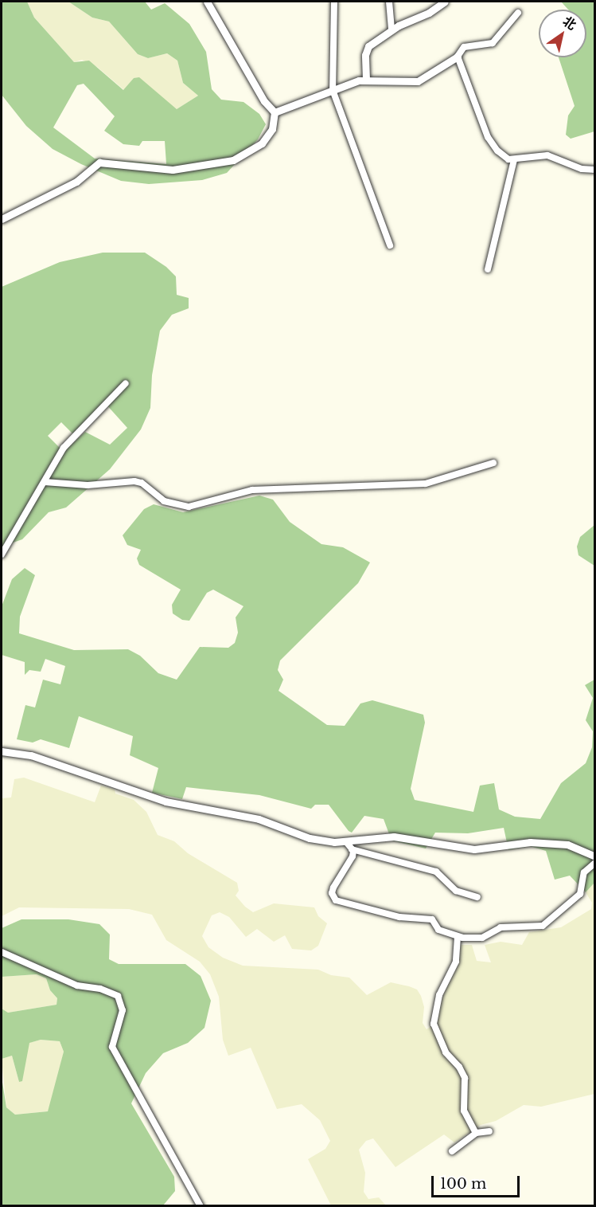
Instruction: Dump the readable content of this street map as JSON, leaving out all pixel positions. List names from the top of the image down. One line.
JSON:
{"scale_bar":"100 m","north":"top right"}
